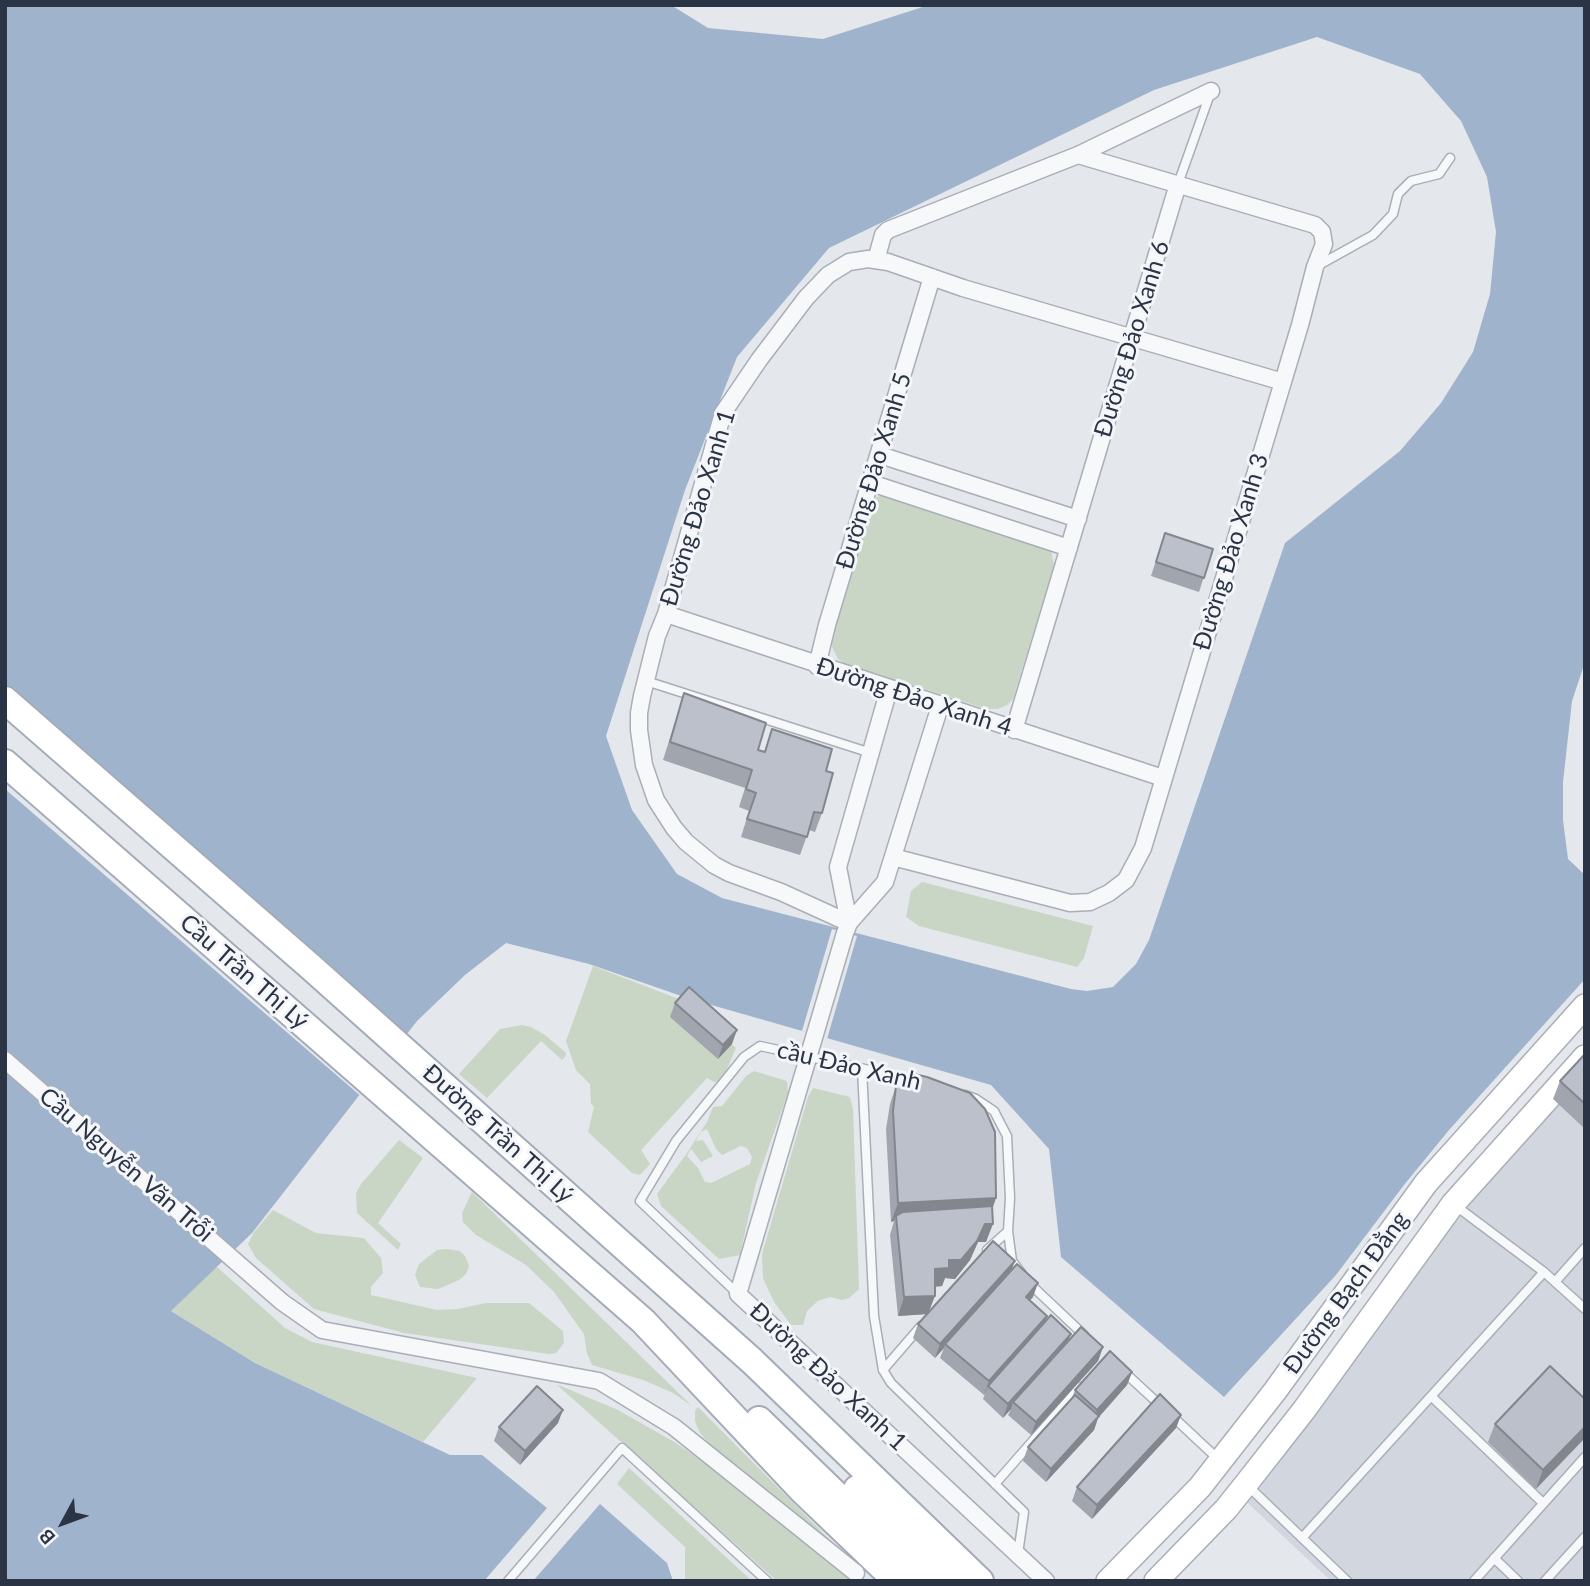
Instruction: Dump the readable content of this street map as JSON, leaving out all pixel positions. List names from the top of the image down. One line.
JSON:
{"streets":{"main road":["Cầu Trần Thị Lý","Đường Trần Thị Lý","Đường Bạch Đằng"],"street":["Đường Đảo Xanh 6","Đường Đảo Xanh 5","Đường Đảo Xanh 1","Đường Đảo Xanh 3","Đường Đảo Xanh 4","Cầu Nguyễn Văn Trỗi"],"lane":["cầu Đảo Xanh"]},"crossings":[["Đường Đảo Xanh 6","Đường Đảo Xanh 1"],["Đường Đảo Xanh 6","Đường Đảo Xanh 3"],["Đường Đảo Xanh 6","Đường Đảo Xanh 4"],["Đường Đảo Xanh 5","Đường Đảo Xanh 1"],["Đường Đảo Xanh 5","Đường Đảo Xanh 4"],["Đường Đảo Xanh 1","Đường Đảo Xanh 3"],["Đường Đảo Xanh 1","Đường Đảo Xanh 4"],["Đường Đảo Xanh 1","cầu Đảo Xanh"],["Đường Đảo Xanh 3","Đường Đảo Xanh 4"],["Cầu Trần Thị Lý","Đường Trần Thị Lý"]],"north":"bottom left"}
